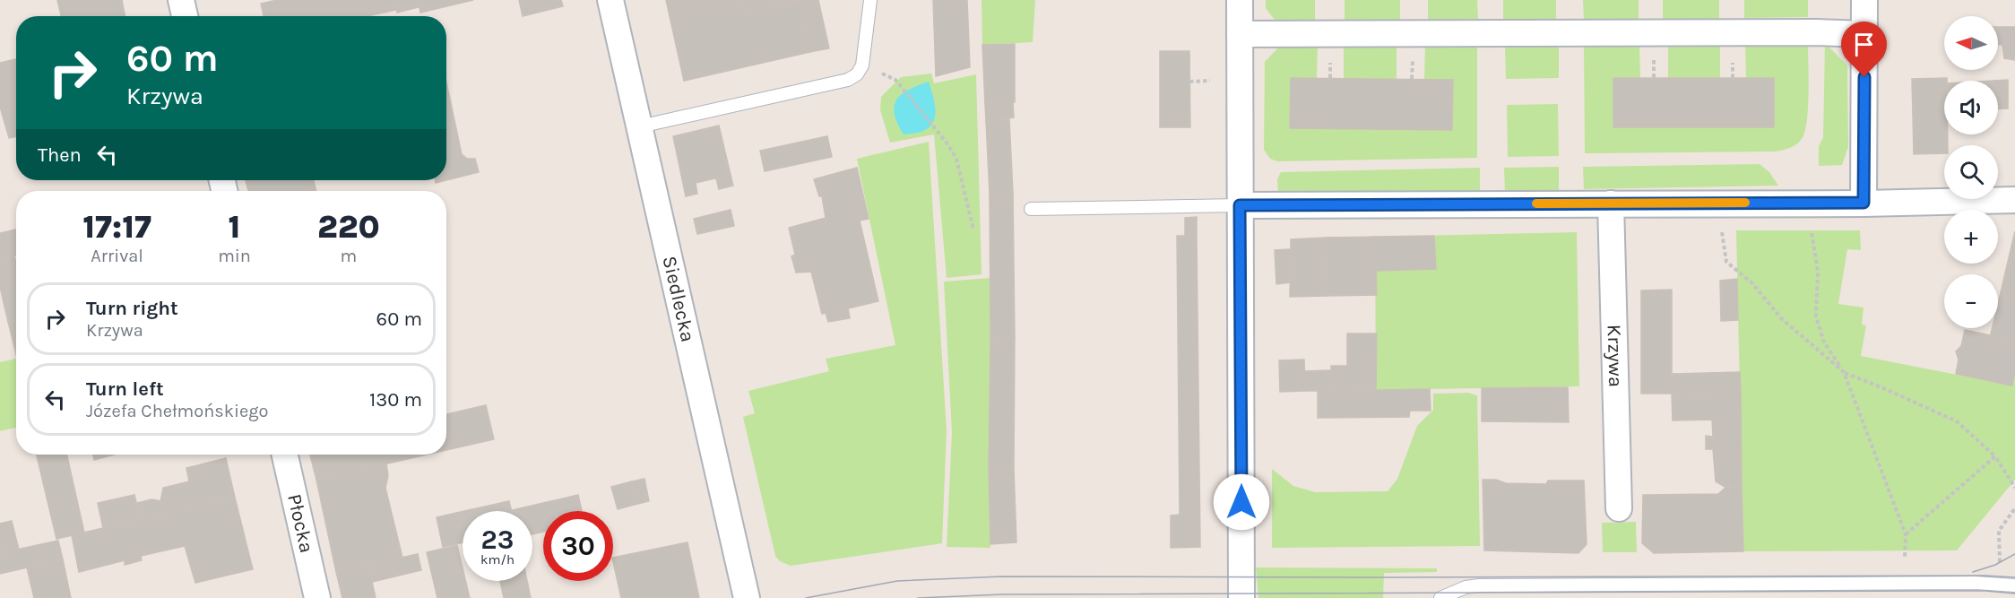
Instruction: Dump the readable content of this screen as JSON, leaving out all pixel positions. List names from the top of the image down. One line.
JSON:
{"streets":{"street":["Siedlecka","Krzywa","Płocka"]},"north":"left","page":{"map_buttons":["+","−"],"turn":["60 m","Krzywa"],"then":"Then","eta":["17:17","Arrival","1","min","220","m"],"list":[{"name":"Turn right","note":"Krzywa","value":"60 m"},{"name":"Turn left","note":"Józefa Chełmońskiego","value":"130 m"}],"speed":"23 km/h","limit":"30"}}
